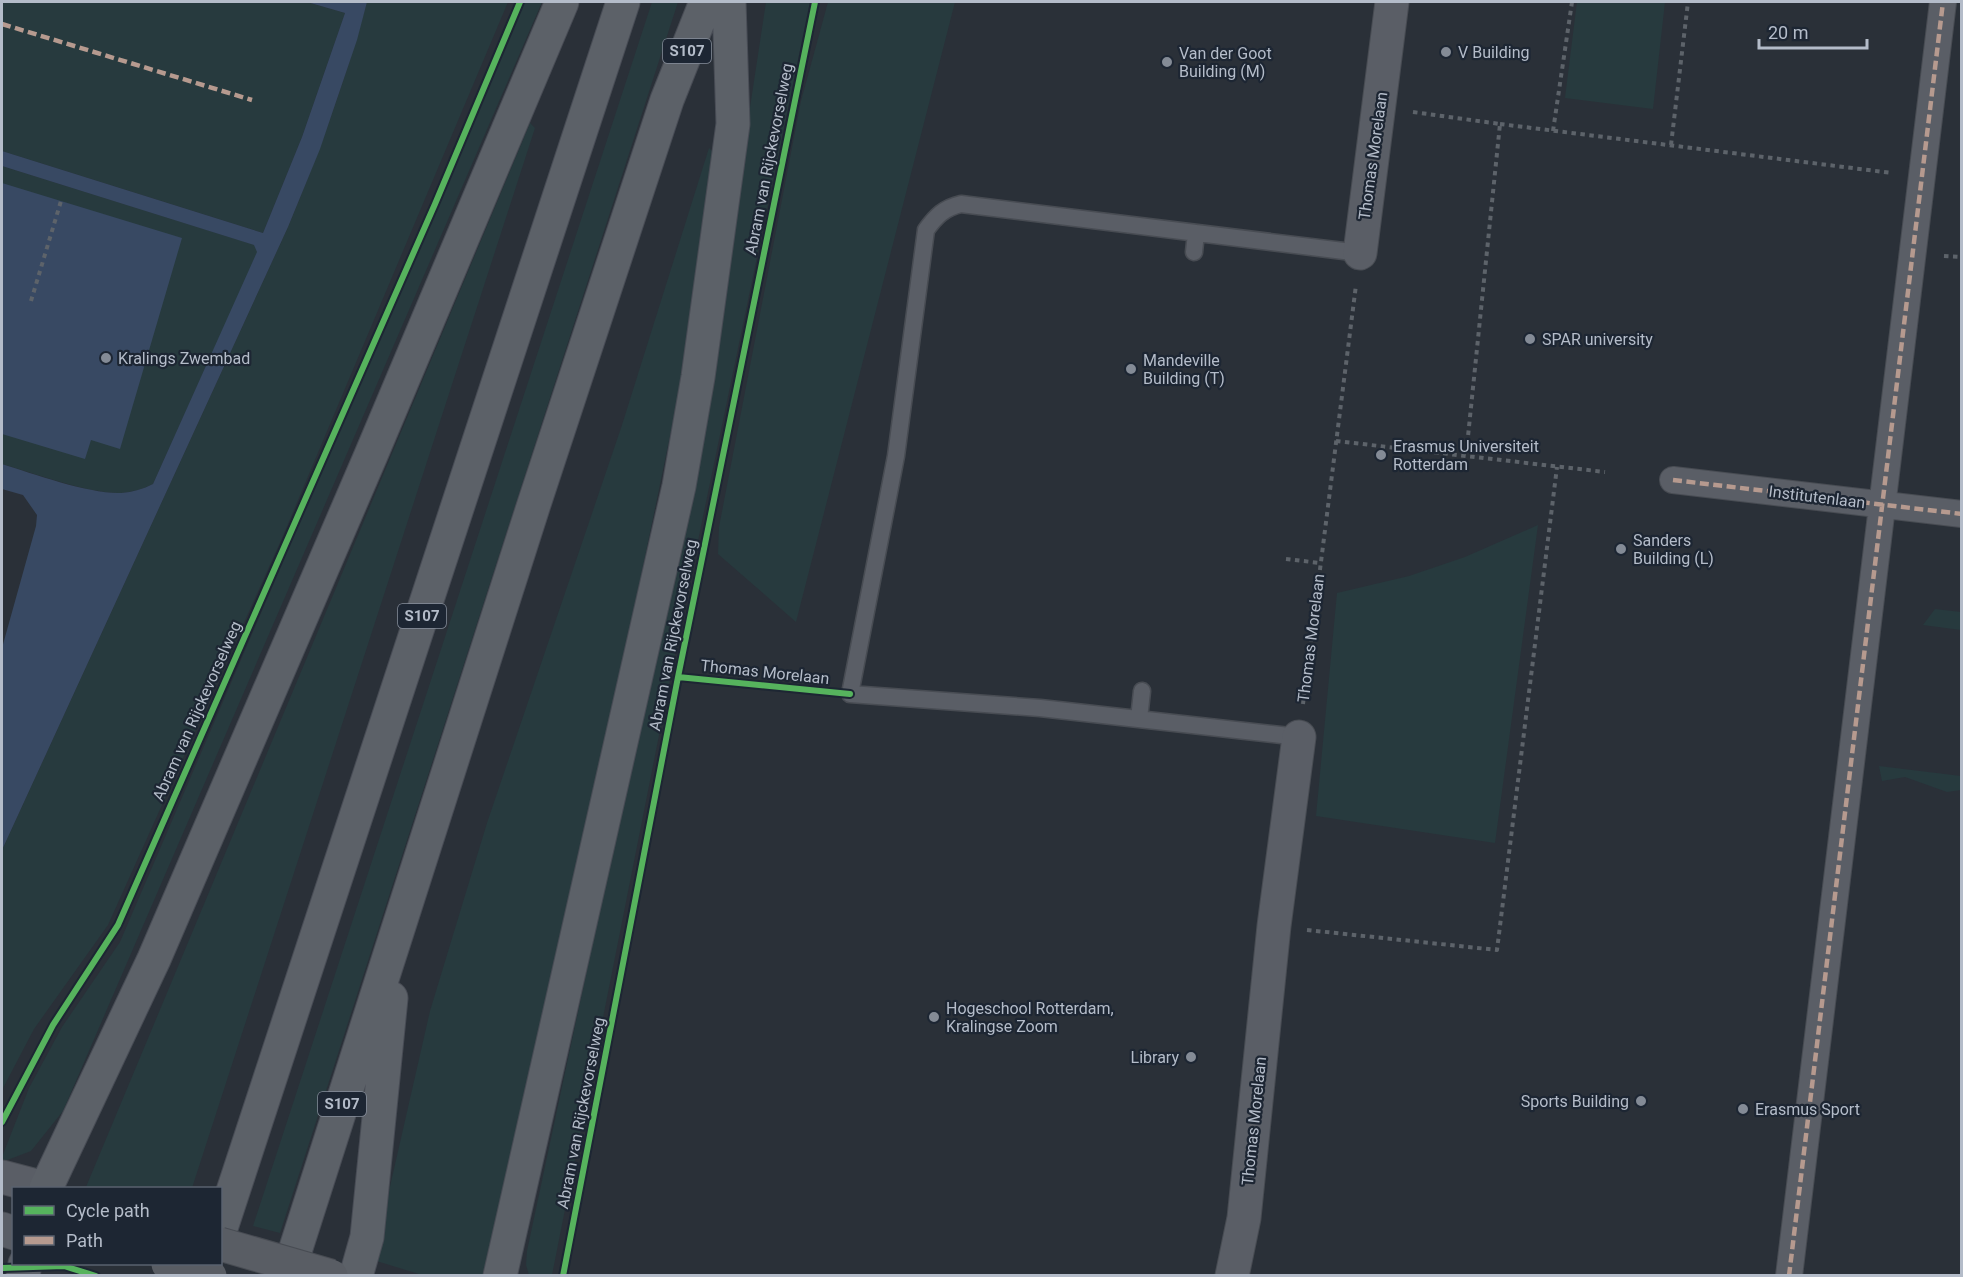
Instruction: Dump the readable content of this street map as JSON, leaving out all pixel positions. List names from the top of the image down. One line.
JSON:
{"streets":{"main road":["S107"],"street":["Thomas Morelaan","Institutenlaan"],"cycle path":["Abram van Rijckevorselweg"]},"places":["V Building","Van der Goot Building (M)","SPAR university","Kralings Zwembad","Mandeville Building (T)","Erasmus Universiteit Rotterdam","Sanders Building (L)","Hogeschool Rotterdam, Kralingse Zoom","Library","Sports Building","Erasmus Sport"],"legend":["Cycle path","Path"],"scale_bar":"20 m"}
